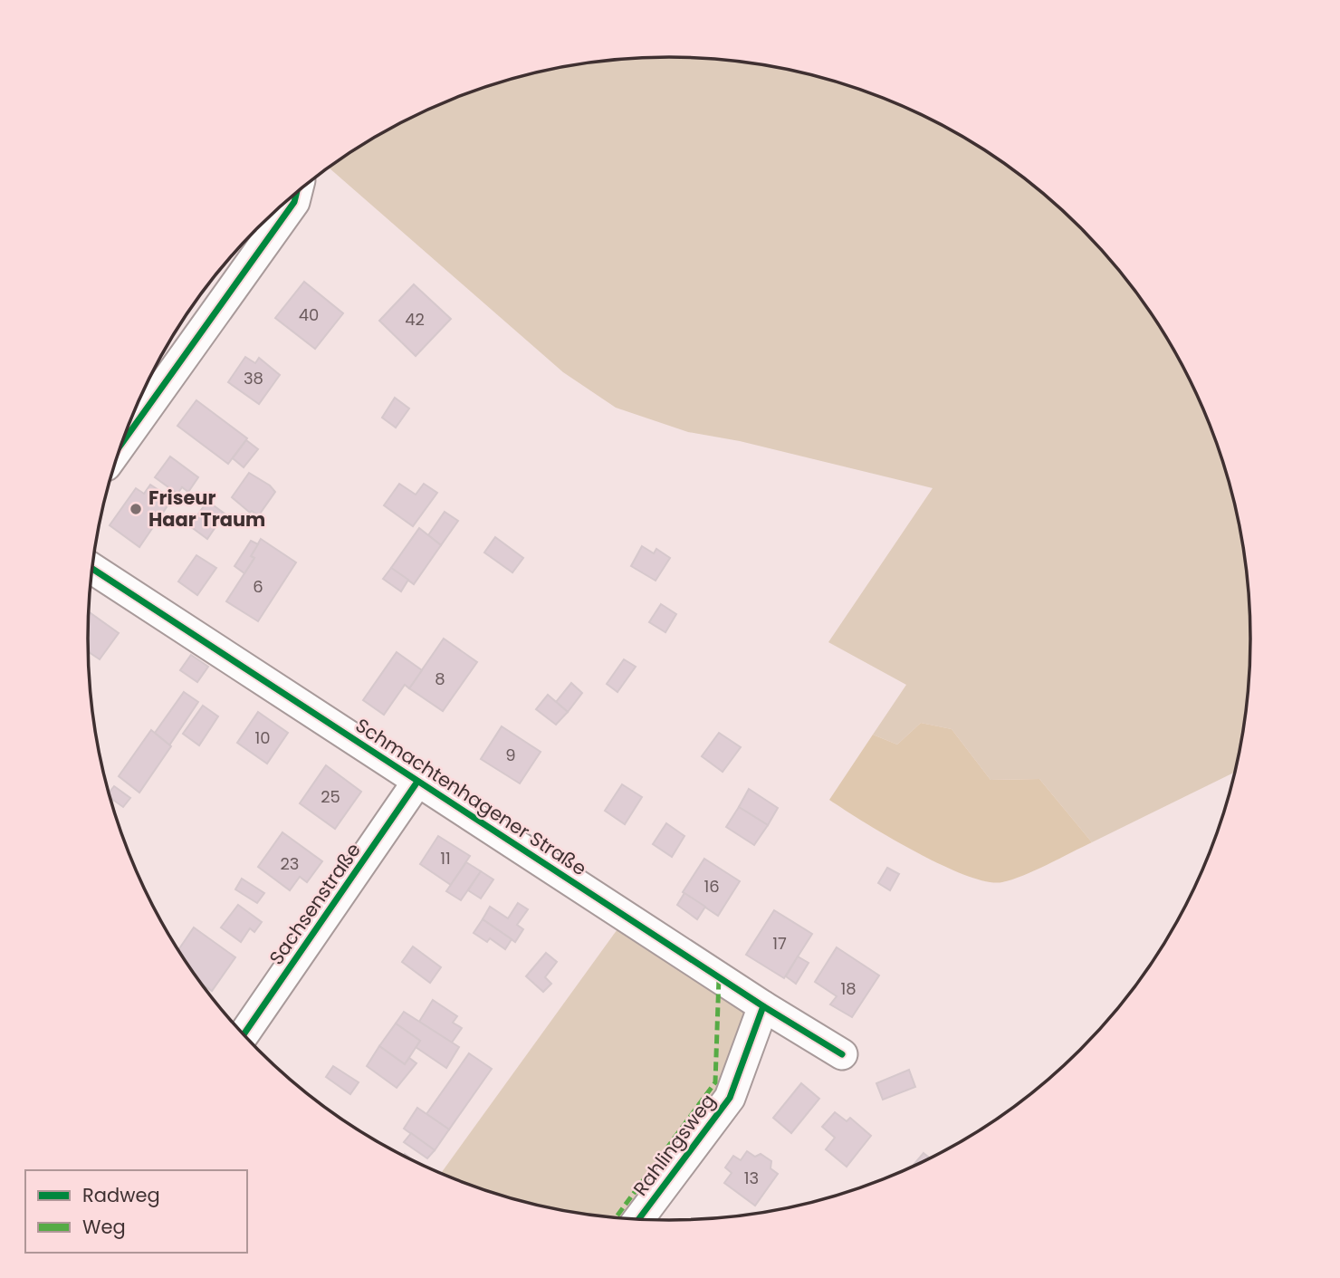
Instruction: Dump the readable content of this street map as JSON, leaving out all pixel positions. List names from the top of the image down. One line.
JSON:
{"streets":{"street":["Schmachtenhagener Straße","Sachsenstraße","Rahlingsweg"]},"crossings":[["Schmachtenhagener Straße","Sachsenstraße"],["Schmachtenhagener Straße","Rahlingsweg"]],"places":["Friseur Haar Traum"],"house_numbers":["40","42","38","6","8","10","9","25","11","23","16","17","18","13"],"legend":["Radweg","Weg"]}
